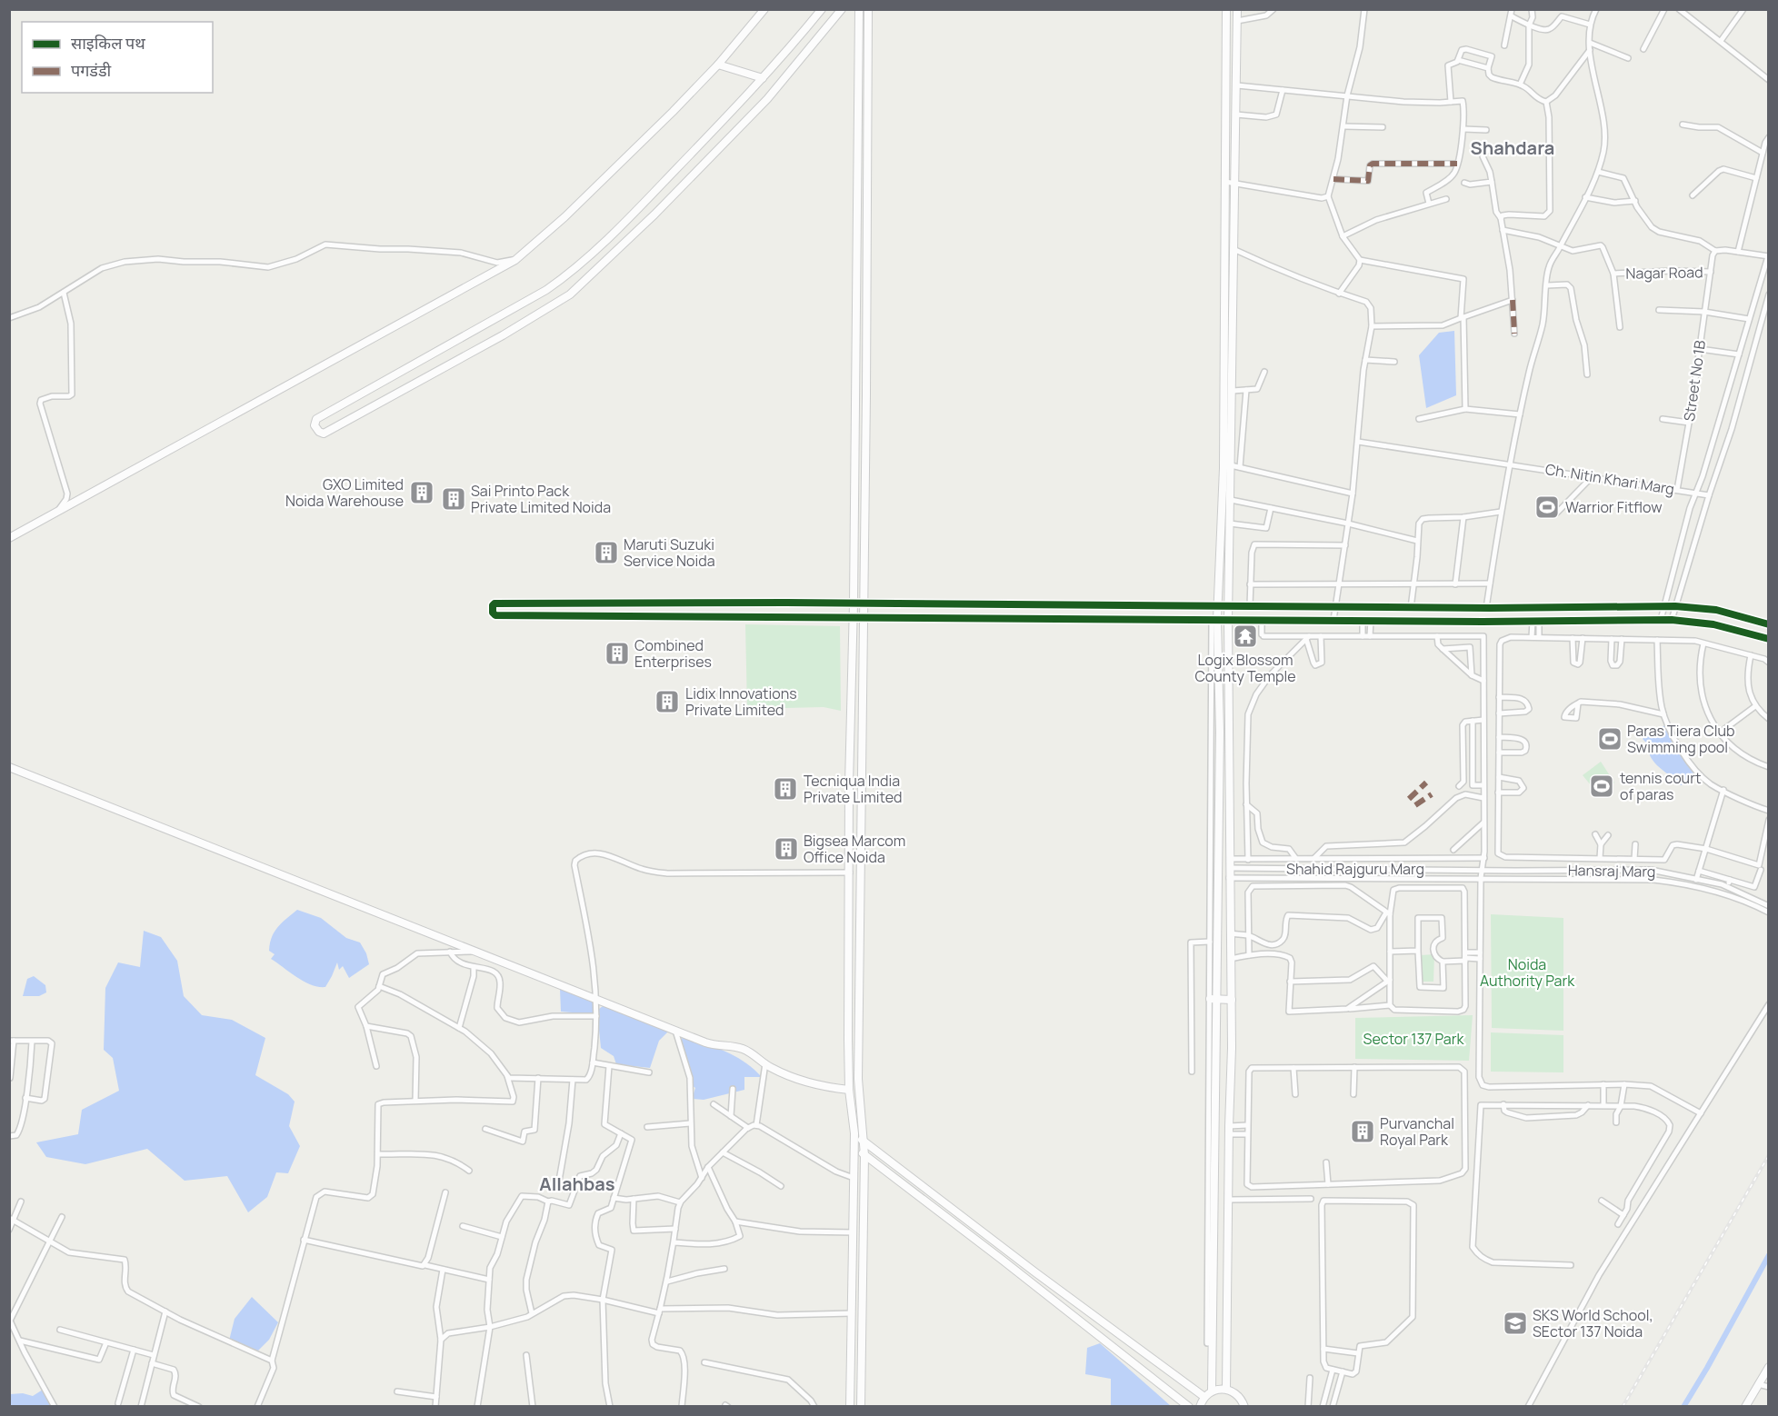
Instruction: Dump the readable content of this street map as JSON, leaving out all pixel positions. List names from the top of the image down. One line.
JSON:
{"streets":{"street":["Nagar Road","Street No 1B","Ch. Nitin Khari Marg","Shahid Rajguru Marg","Hansraj Marg"]},"crossings":[["Nagar Road","Street No 1B"],["Street No 1B","Ch. Nitin Khari Marg"],["Shahid Rajguru Marg","Hansraj Marg"]],"districts":["Shahdara","Allahbas"],"parks":["Noida Authority Park","Sector 137 Park"],"places":{"building":["GXO Limited Noida Warehouse","Sai Printo Pack Private Limited Noida","Maruti Suzuki Service Noida","Combined Enterprises","Lidix Innovations Private Limited","Tecniqua India Private Limited","Bigsea Marcom Office Noida","Purvanchal Royal Park"],"sports":["Warrior Fitflow","Paras Tiera Club Swimming pool","tennis court of paras"],"temple":["Logix Blossom County Temple"],"school or university":["SKS World School, SEctor 137 Noida"]},"legend":["साइकिल पथ","पगडंडी"]}
